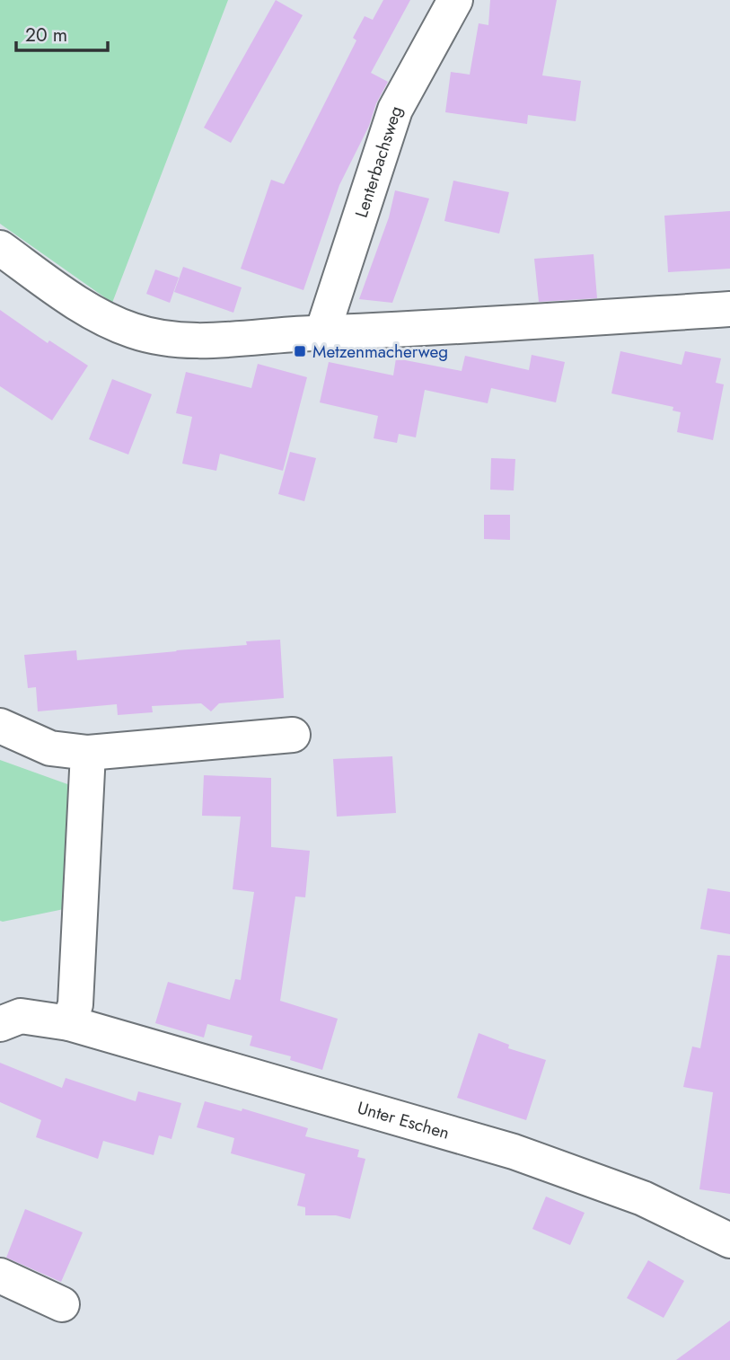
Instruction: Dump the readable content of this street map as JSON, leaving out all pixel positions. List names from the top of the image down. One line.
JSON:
{"streets":{"street":["Lenterbachsweg","Unter Eschen"]},"places":{"transit":["Metzenmacherweg"]},"scale_bar":"20 m"}
